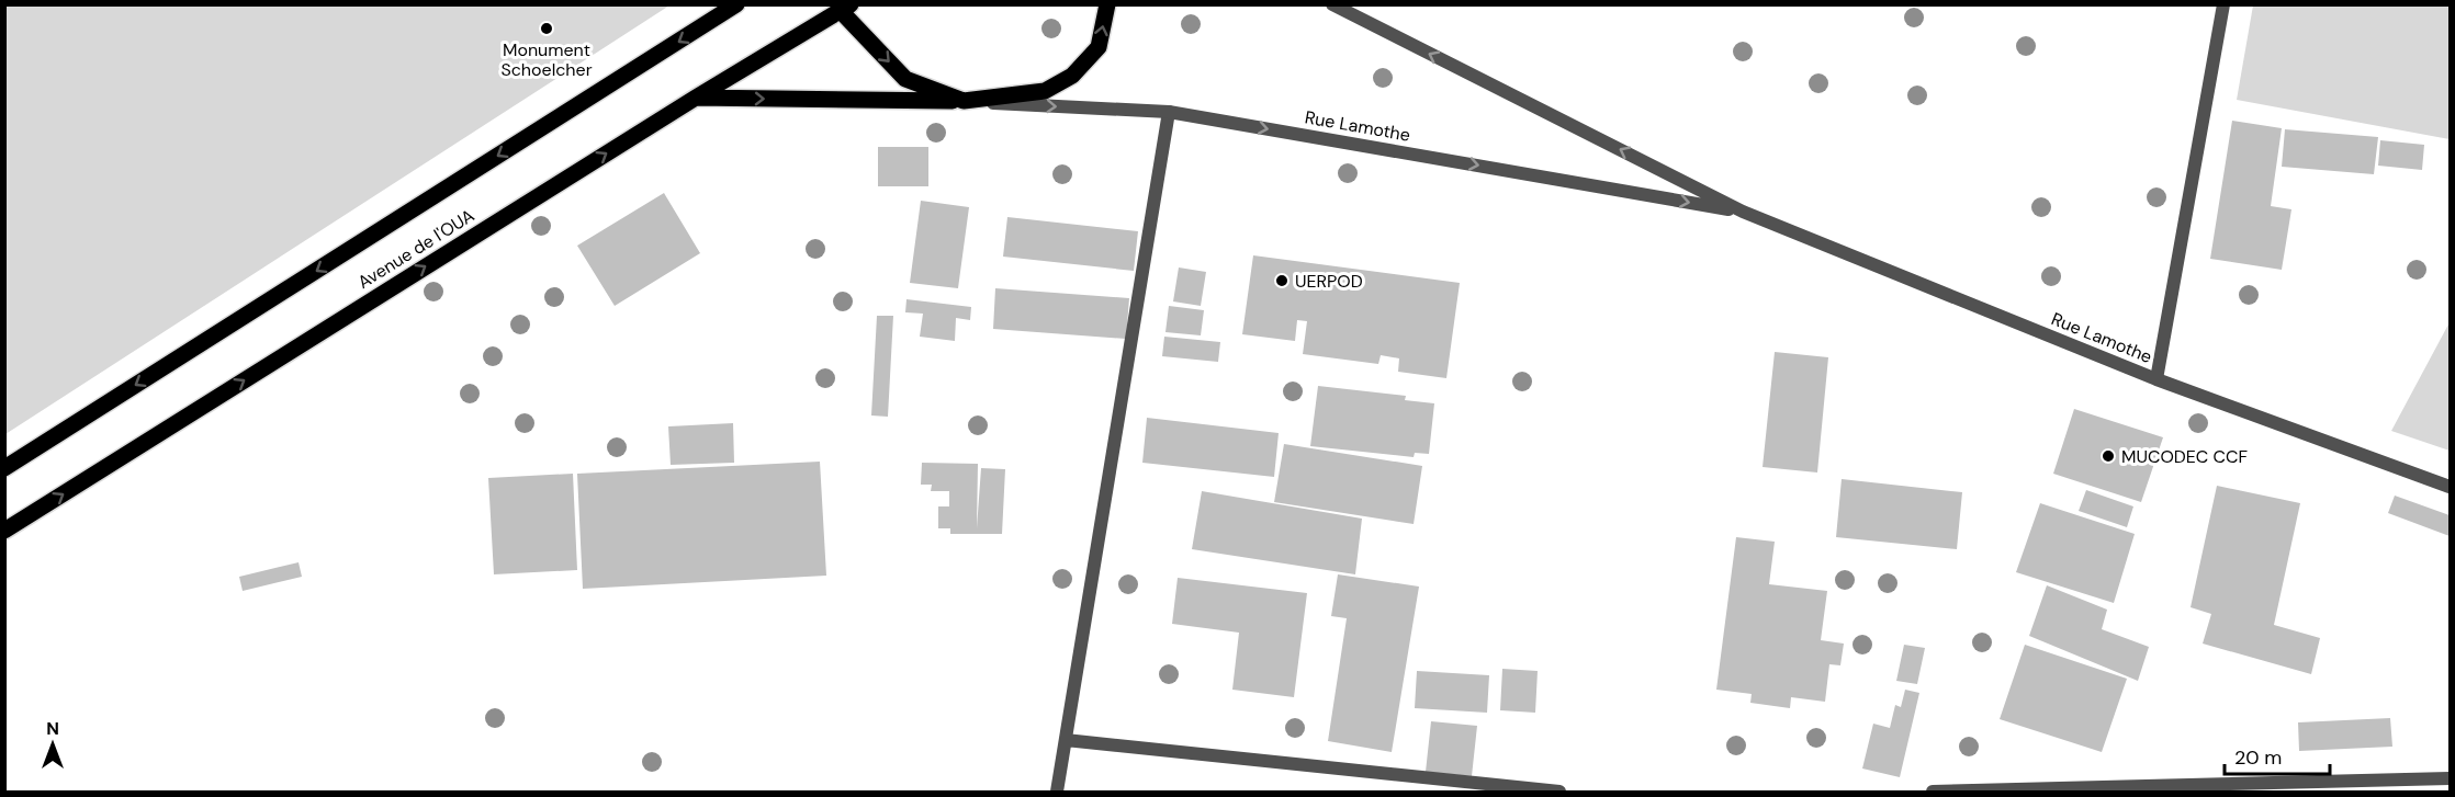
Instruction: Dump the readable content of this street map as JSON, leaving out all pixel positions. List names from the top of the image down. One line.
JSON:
{"streets":{"main road":["Avenue de l'OUA"],"street":["Rue Lamothe"]},"places":["Monument Schoelcher","UERPOD","MUCODEC CCF"],"scale_bar":"20 m","north":"top"}
